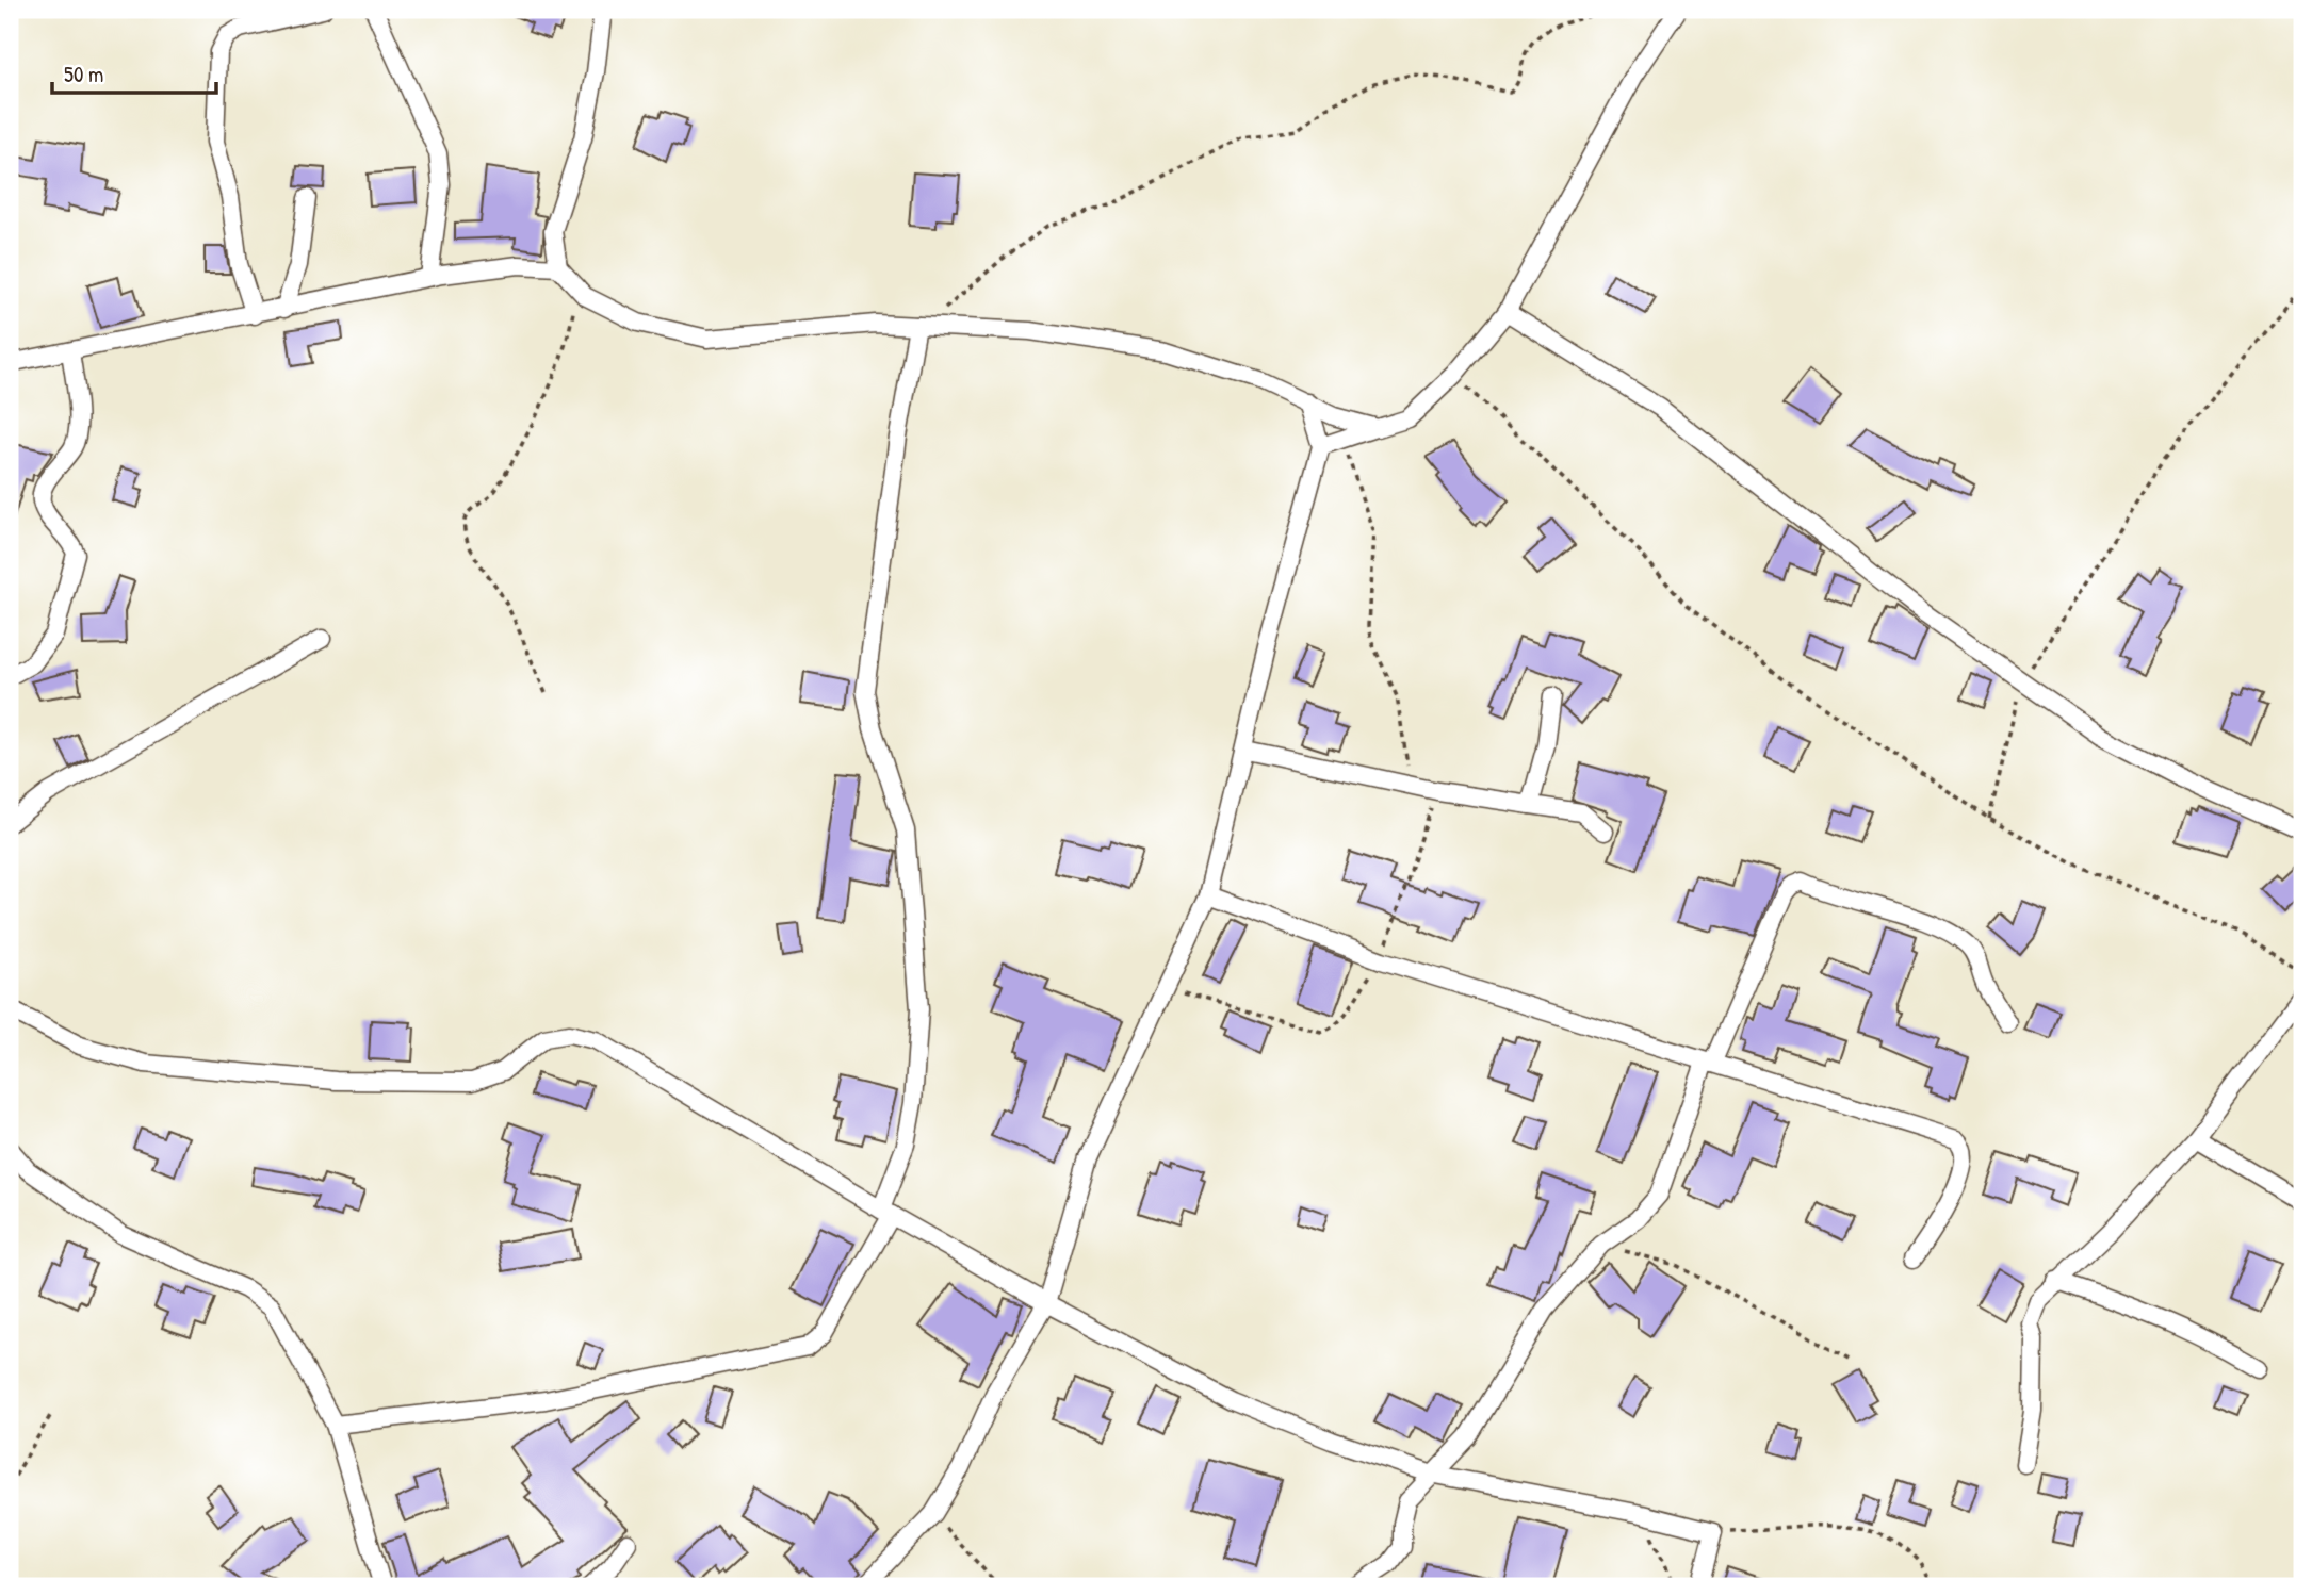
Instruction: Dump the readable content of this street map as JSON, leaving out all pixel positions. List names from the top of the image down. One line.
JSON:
{"scale_bar":"50 m"}
